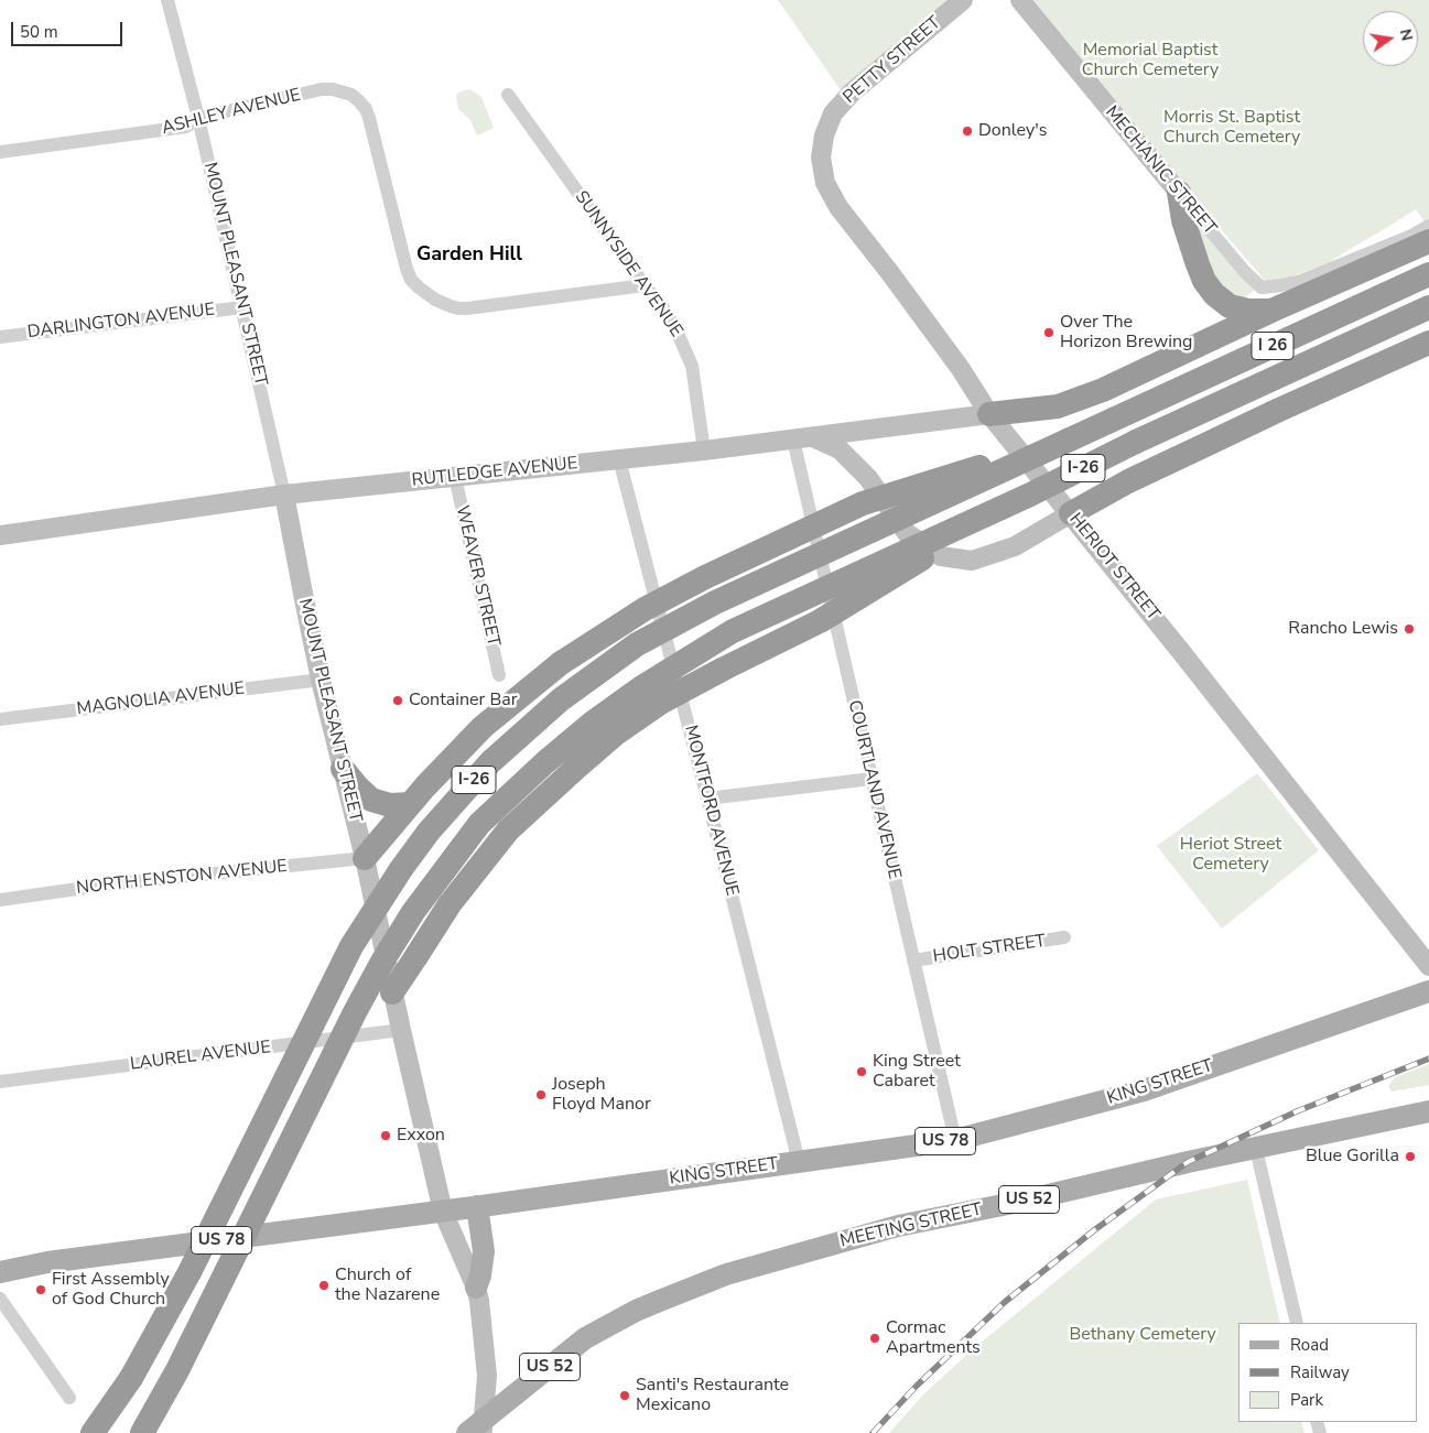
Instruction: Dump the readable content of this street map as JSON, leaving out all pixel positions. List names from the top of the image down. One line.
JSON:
{"streets":{"highway":["I 26","I-26"],"main road":["PETTY STREET","MECHANIC STREET","MOUNT PLEASANT STREET","RUTLEDGE AVENUE","HERIOT STREET","KING STREET","US 78","US 52","MEETING STREET"],"street":["ASHLEY AVENUE","SUNNYSIDE AVENUE","DARLINGTON AVENUE","WEAVER STREET","MAGNOLIA AVENUE","COURTLAND AVENUE","MONTFORD AVENUE","NORTH ENSTON AVENUE","HOLT STREET","LAUREL AVENUE"]},"crossings":[["PETTY STREET","HERIOT STREET"],["ASHLEY AVENUE","SUNNYSIDE AVENUE"],["ASHLEY AVENUE","MOUNT PLEASANT STREET"],["SUNNYSIDE AVENUE","RUTLEDGE AVENUE"],["MOUNT PLEASANT STREET","DARLINGTON AVENUE"],["MOUNT PLEASANT STREET","RUTLEDGE AVENUE"],["MOUNT PLEASANT STREET","MAGNOLIA AVENUE"],["MOUNT PLEASANT STREET","NORTH ENSTON AVENUE"],["MOUNT PLEASANT STREET","LAUREL AVENUE"],["MOUNT PLEASANT STREET","KING STREET"],["MOUNT PLEASANT STREET","MEETING STREET"],["I 26","I-26"],["RUTLEDGE AVENUE","HERIOT STREET"],["RUTLEDGE AVENUE","WEAVER STREET"],["RUTLEDGE AVENUE","COURTLAND AVENUE"],["RUTLEDGE AVENUE","MONTFORD AVENUE"],["COURTLAND AVENUE","HOLT STREET"],["COURTLAND AVENUE","KING STREET"],["MONTFORD AVENUE","KING STREET"]],"districts":["Garden Hill"],"parks":["Memorial Baptist Church Cemetery","Morris St. Baptist Church Cemetery","Heriot Street Cemetery","Bethany Cemetery"],"places":["Donley's","Over The Horizon Brewing","Rancho Lewis","Container Bar","King Street Cabaret","Joseph Floyd Manor","Exxon","Blue Gorilla","Church of the Nazarene","First Assembly of God Church","Cormac Apartments","Santi's Restaurante Mexicano"],"legend":["Road","Railway","Park"],"scale_bar":"50 m","north":"right"}
